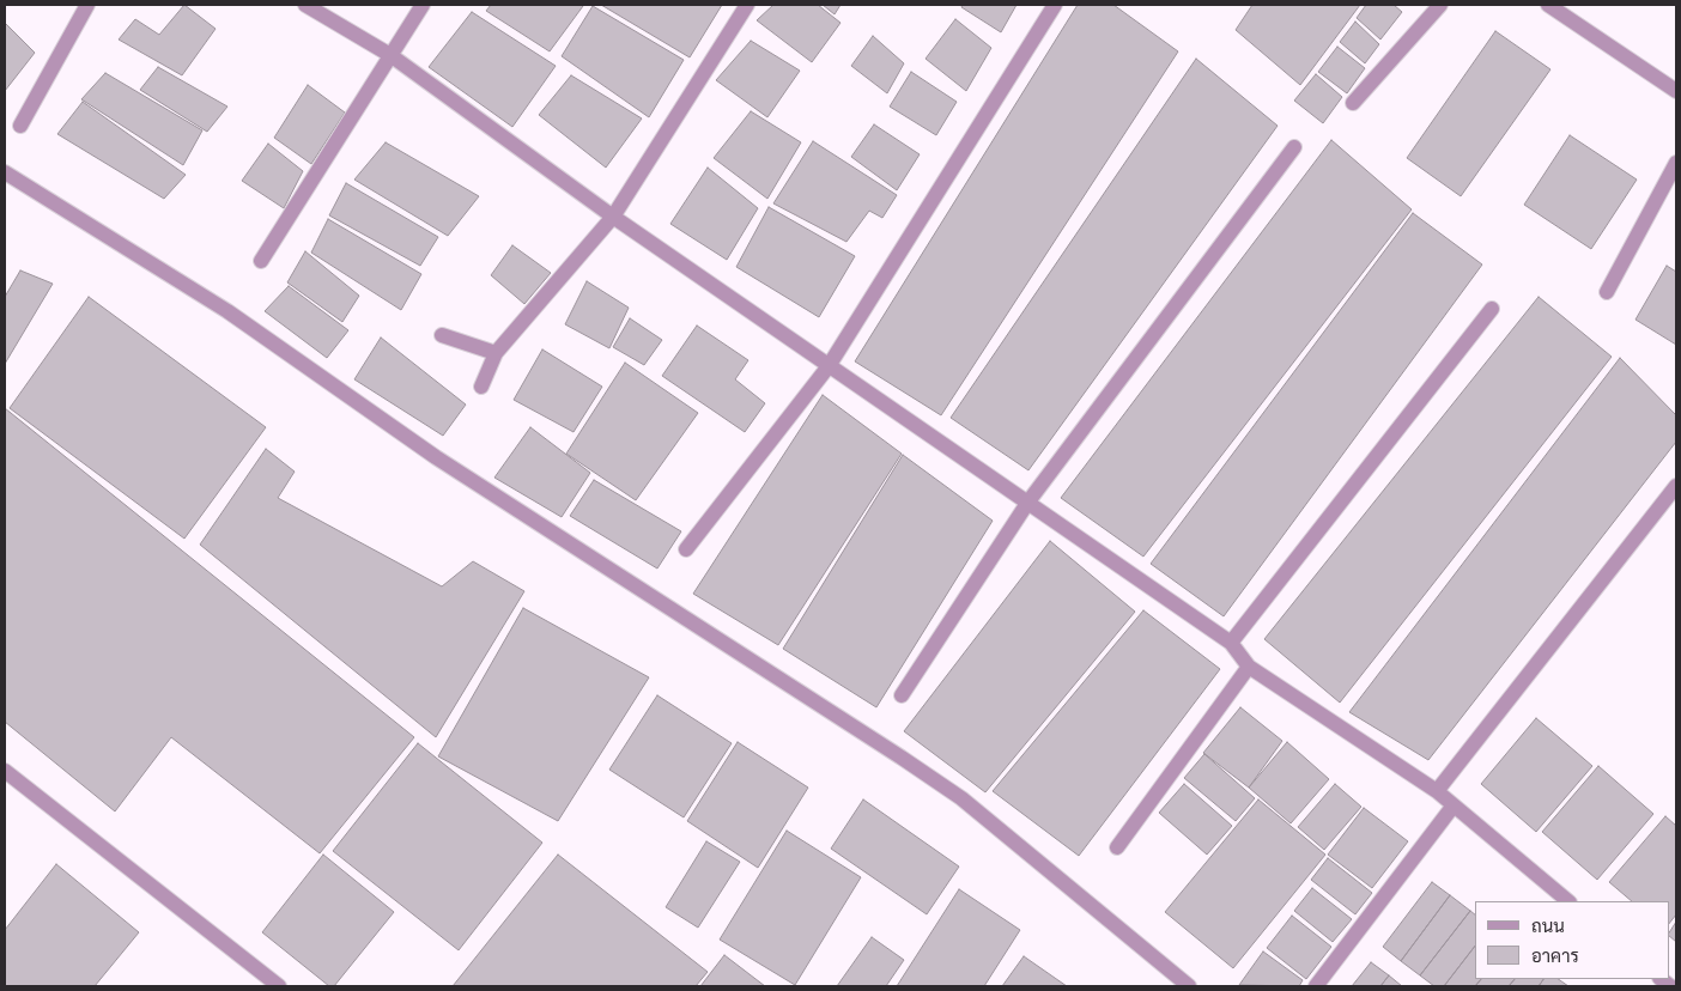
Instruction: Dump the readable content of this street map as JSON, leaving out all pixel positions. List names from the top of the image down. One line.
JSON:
{"legend":["ถนน","อาคาร"]}
